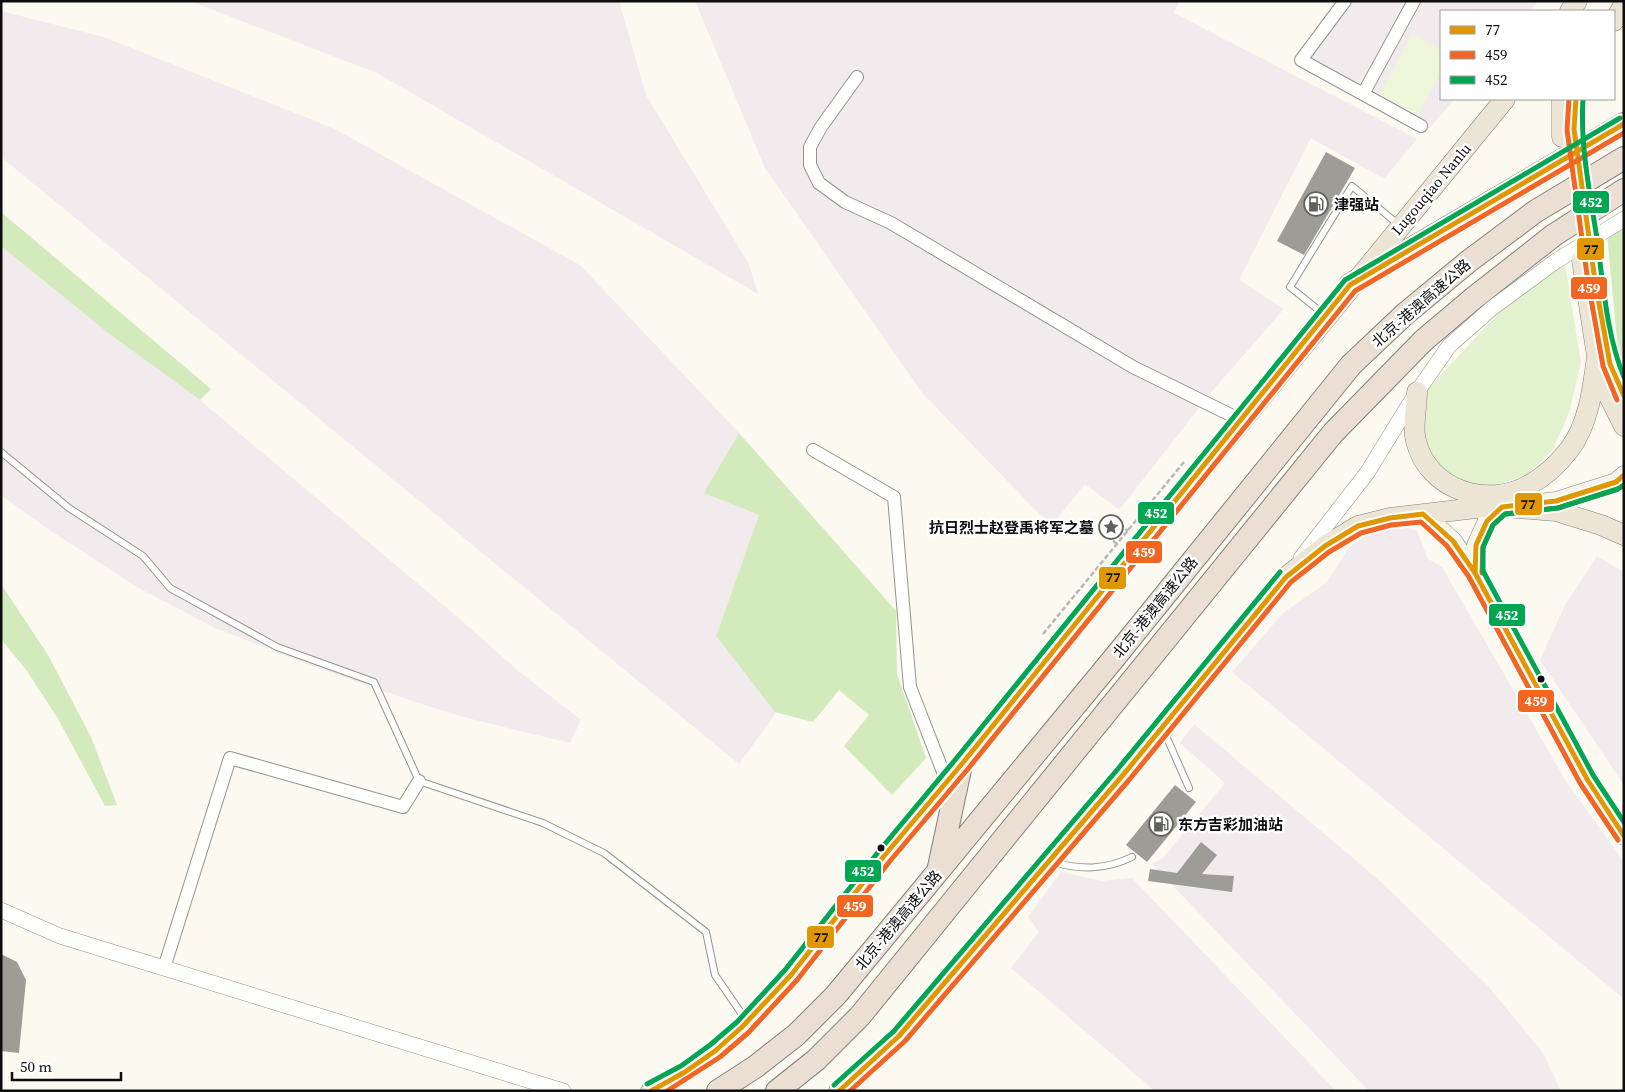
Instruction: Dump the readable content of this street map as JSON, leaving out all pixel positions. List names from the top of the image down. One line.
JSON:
{"streets":{"highway":["Lugouqiao Nanlu","北京-港澳高速公路"]},"places":{"fuel station":["津强站","东方吉彩加油站"],"place":["抗日烈士赵登禹将军之墓"]},"lines":["transit line 77","transit line 459","transit line 452"],"legend":["77","459","452"],"scale_bar":"50 m"}
